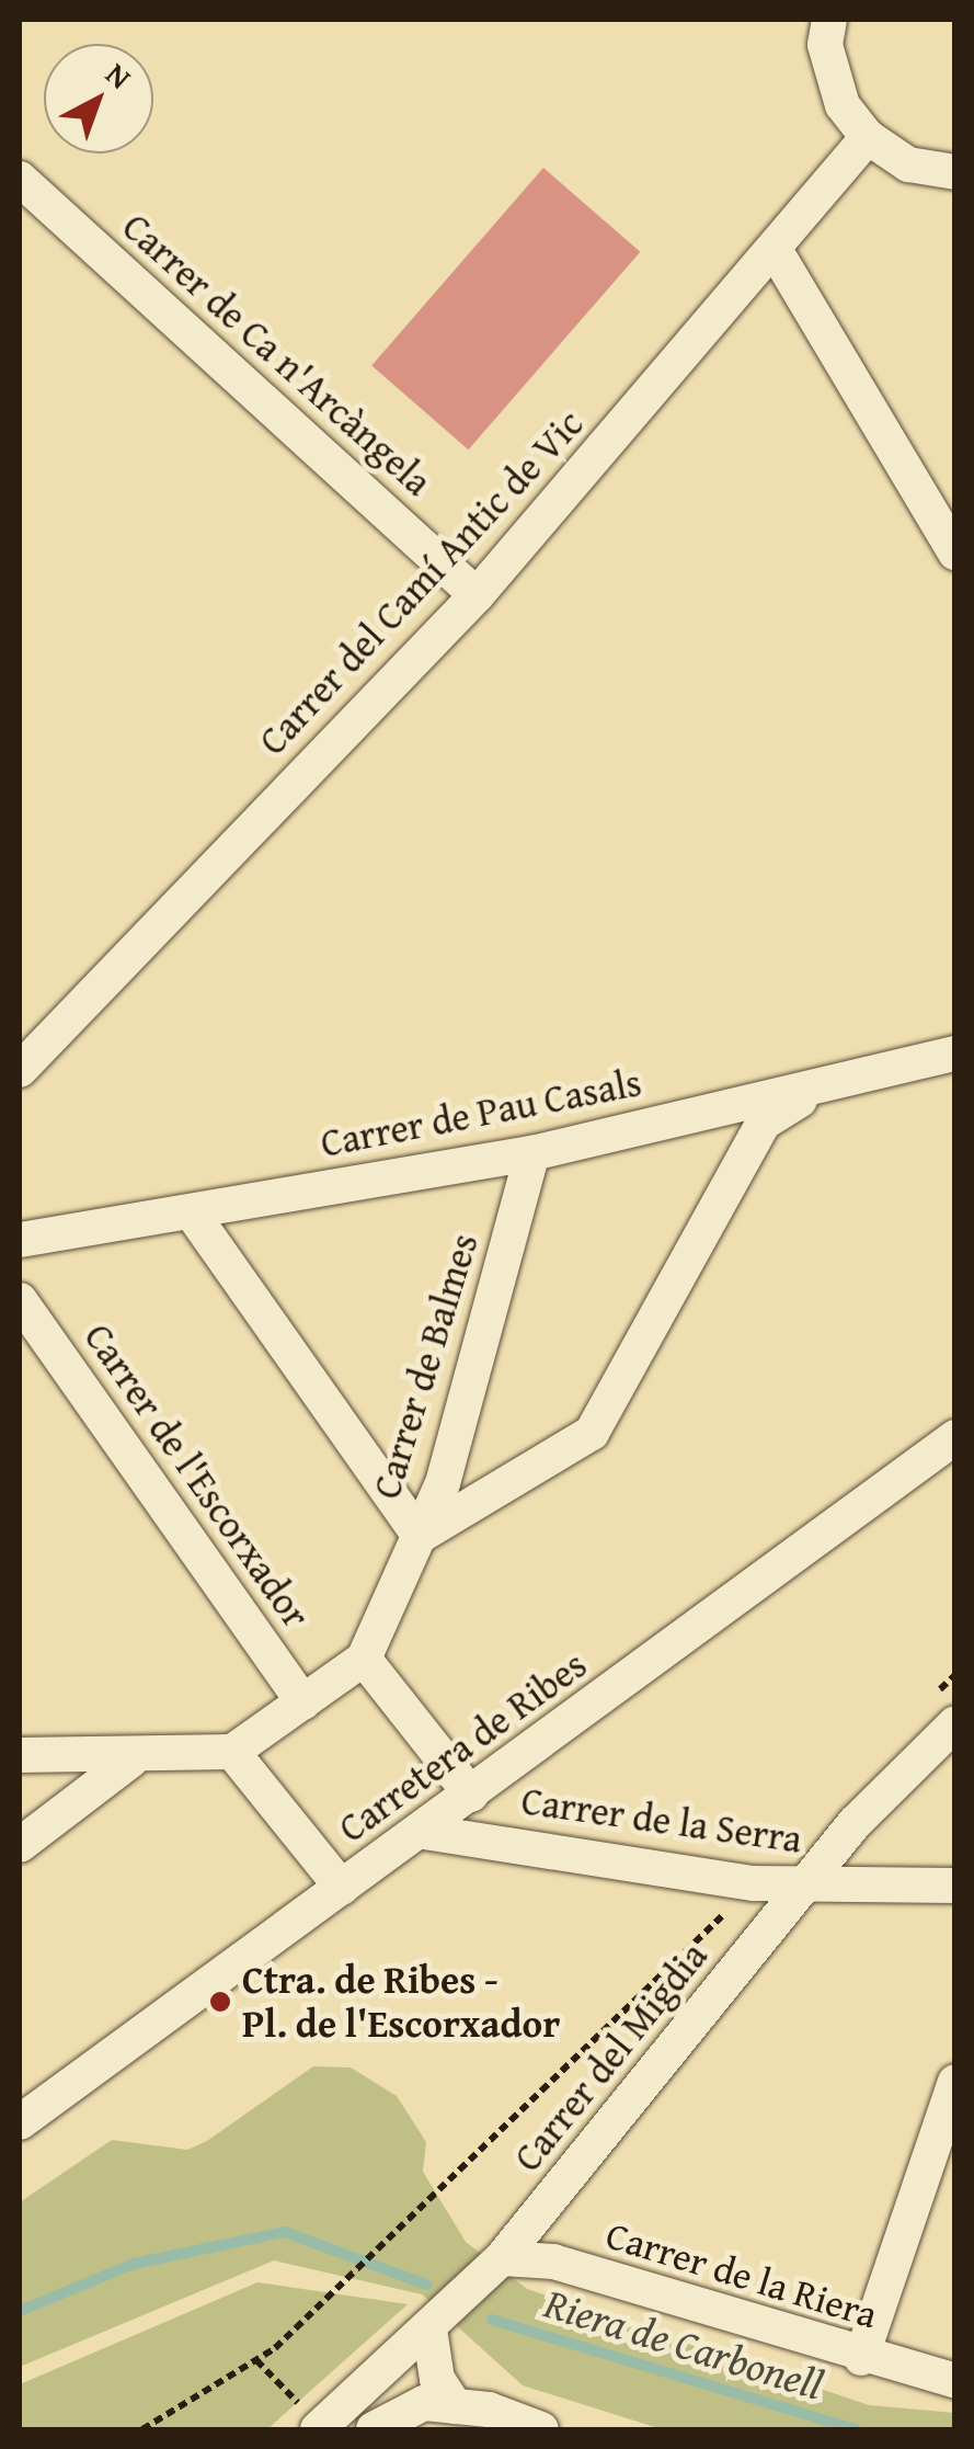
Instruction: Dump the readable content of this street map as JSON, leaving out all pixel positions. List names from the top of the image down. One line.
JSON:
{"streets":{"street":["Carrer de Ca n'Arcàngela","Carrer del Camí Antic de Vic","Carrer de Pau Casals","Carrer de Balmes","Carrer de l'Escorxador","Carretera de Ribes","Carrer de la Serra","Carrer del Migdia","Carrer de la Riera"]},"crossings":[["Carrer de Ca n'Arcàngela","Carrer del Camí Antic de Vic"],["Carrer de Pau Casals","Carrer de Balmes"],["Carretera de Ribes","Carrer de la Serra"],["Carrer de la Serra","Carrer del Migdia"],["Carrer del Migdia","Carrer de la Riera"]],"water":["Riera de Carbonell"],"places":["Ctra. de Ribes - Pl. de l'Escorxador"],"north":"top right"}
